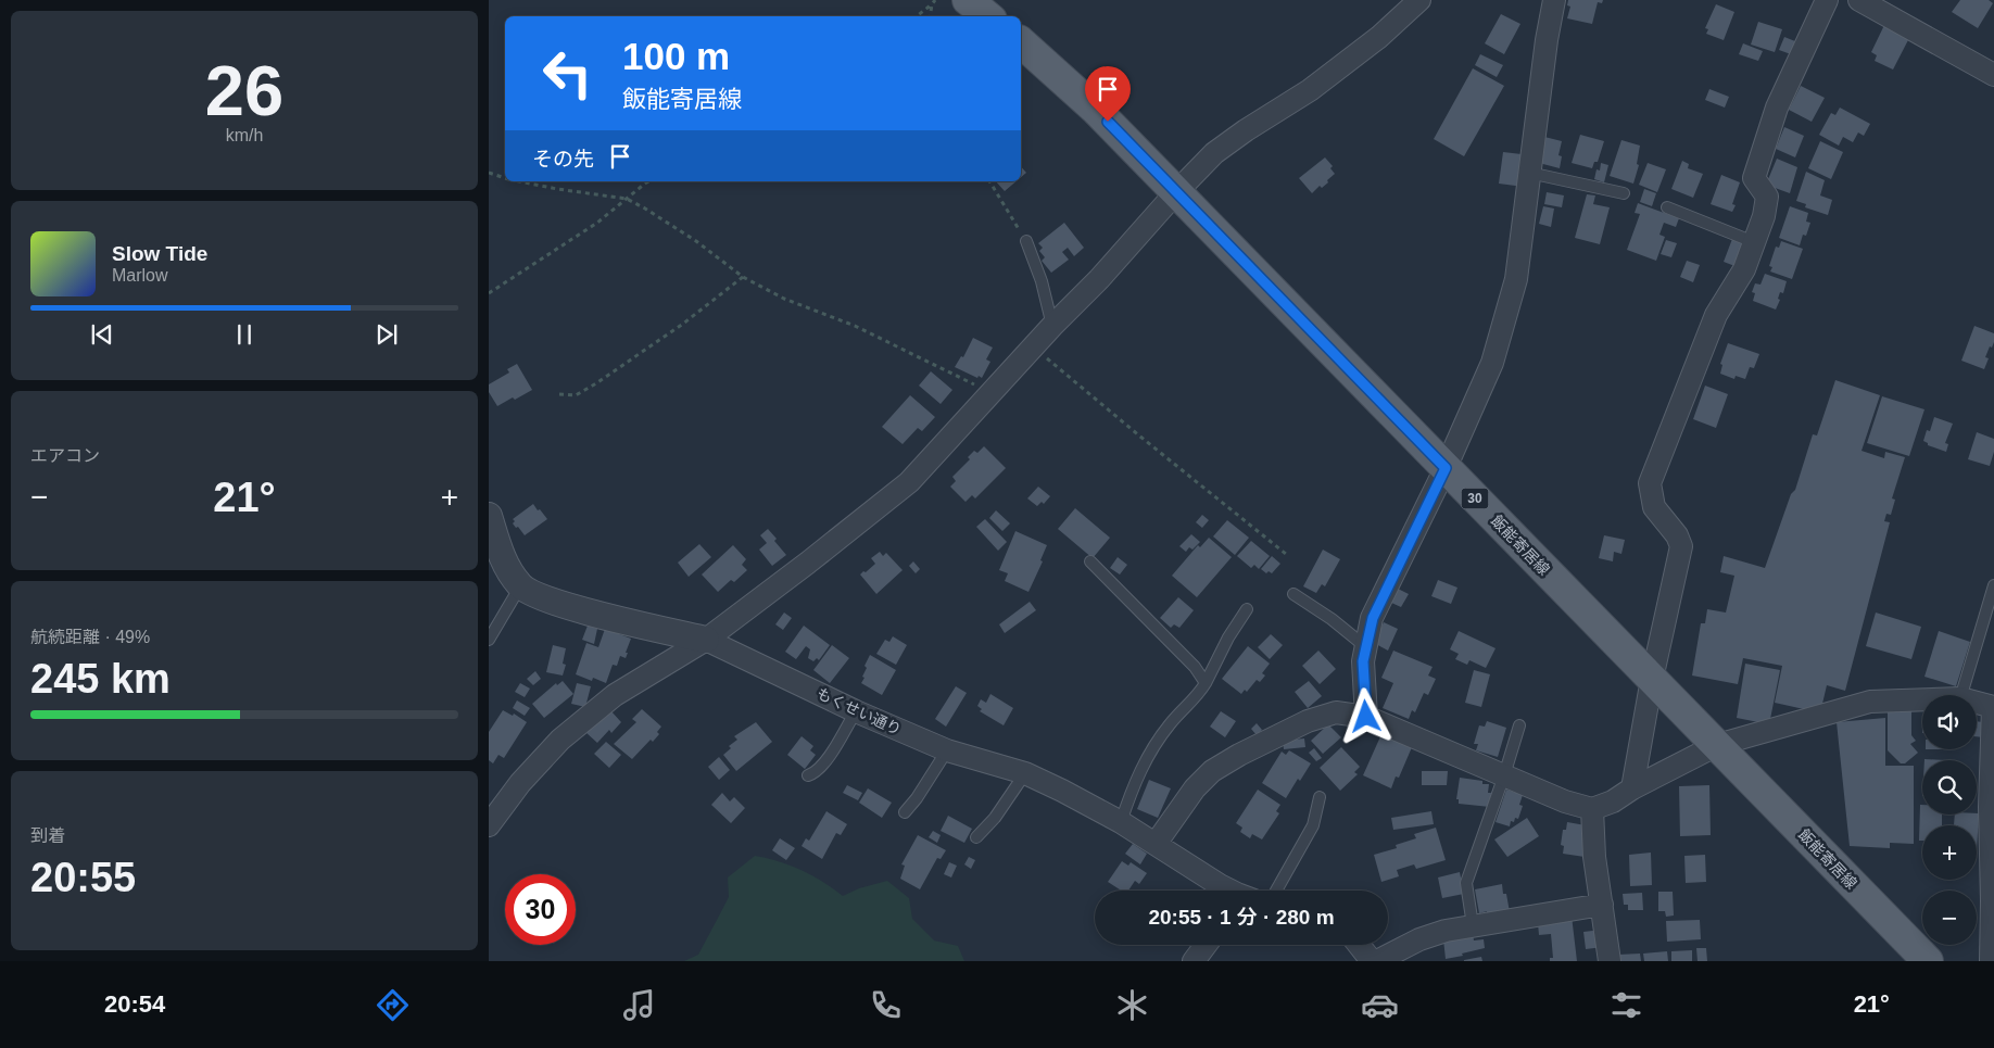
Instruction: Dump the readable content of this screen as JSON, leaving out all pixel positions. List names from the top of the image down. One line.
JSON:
{"streets":{"main road":["30","飯能寄居線"],"street":["もくせい通り"]},"page":{"tile":[["26","km/h"],"エアコン",["航続距離 · 49%","245 km"],["到着","20:55"]],"turn":["100 m","飯能寄居線"],"then":"その先","song":["Slow Tide","Marlow"],"heat":["−","21°","+"],"map_buttons":["+","−"],"limit":"30","trip":"20:55 · 1 分 · 280 m","tabs":["20:54","21°"]}}
